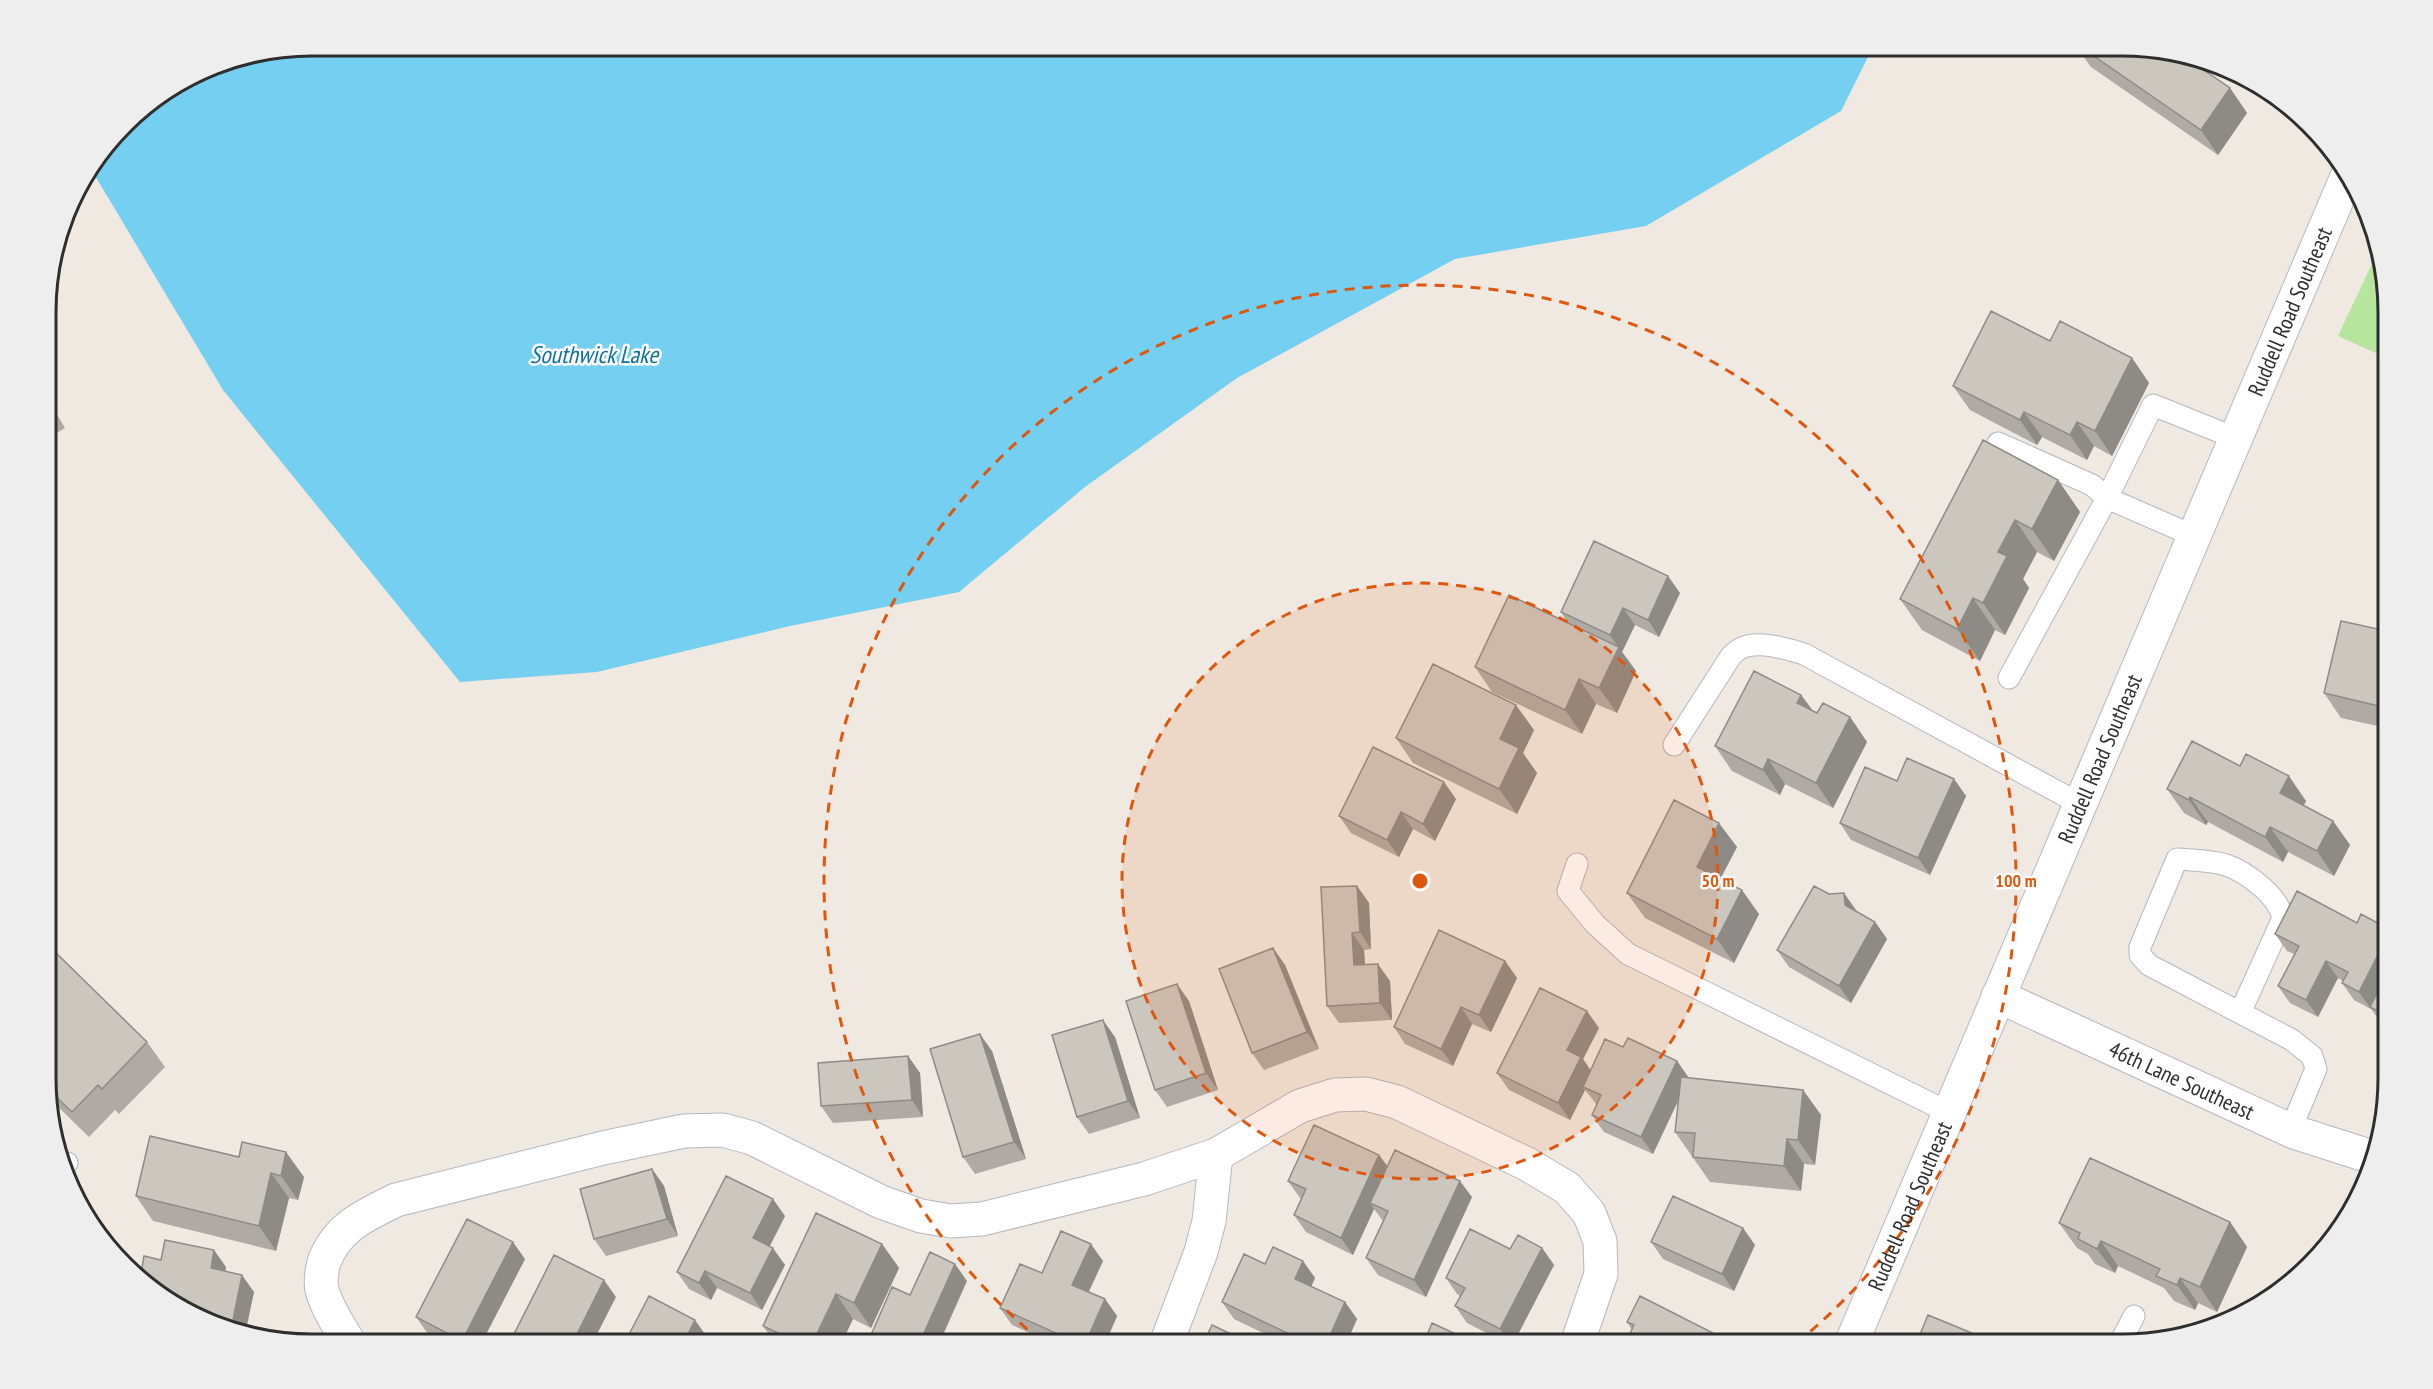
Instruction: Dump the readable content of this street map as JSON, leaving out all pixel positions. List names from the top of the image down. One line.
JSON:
{"streets":{"street":["Ruddell Road Southeast","46th Lane Southeast"]},"crossings":[["Ruddell Road Southeast","46th Lane Southeast"]],"water":["Southwick Lake"],"rings":["50 m","100 m"]}
